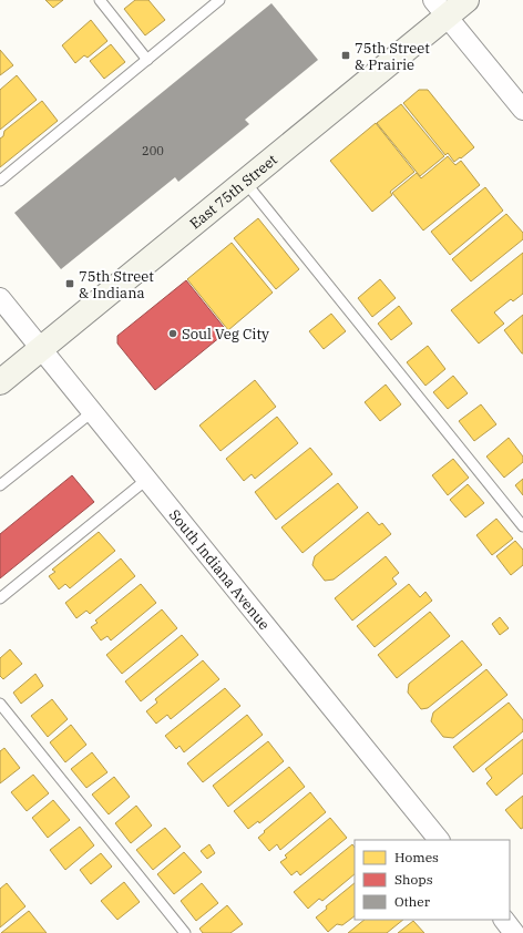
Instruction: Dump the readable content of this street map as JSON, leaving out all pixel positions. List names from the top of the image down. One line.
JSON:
{"streets":{"street":["East 75th Street","South Indiana Avenue"]},"crossings":[["East 75th Street","South Indiana Avenue"]],"places":{"transit":["75th Street & Prairie","75th Street & Indiana"],"other":["Soul Veg City"]},"house_numbers":["200"],"legend":["Homes","Shops","Other"]}
